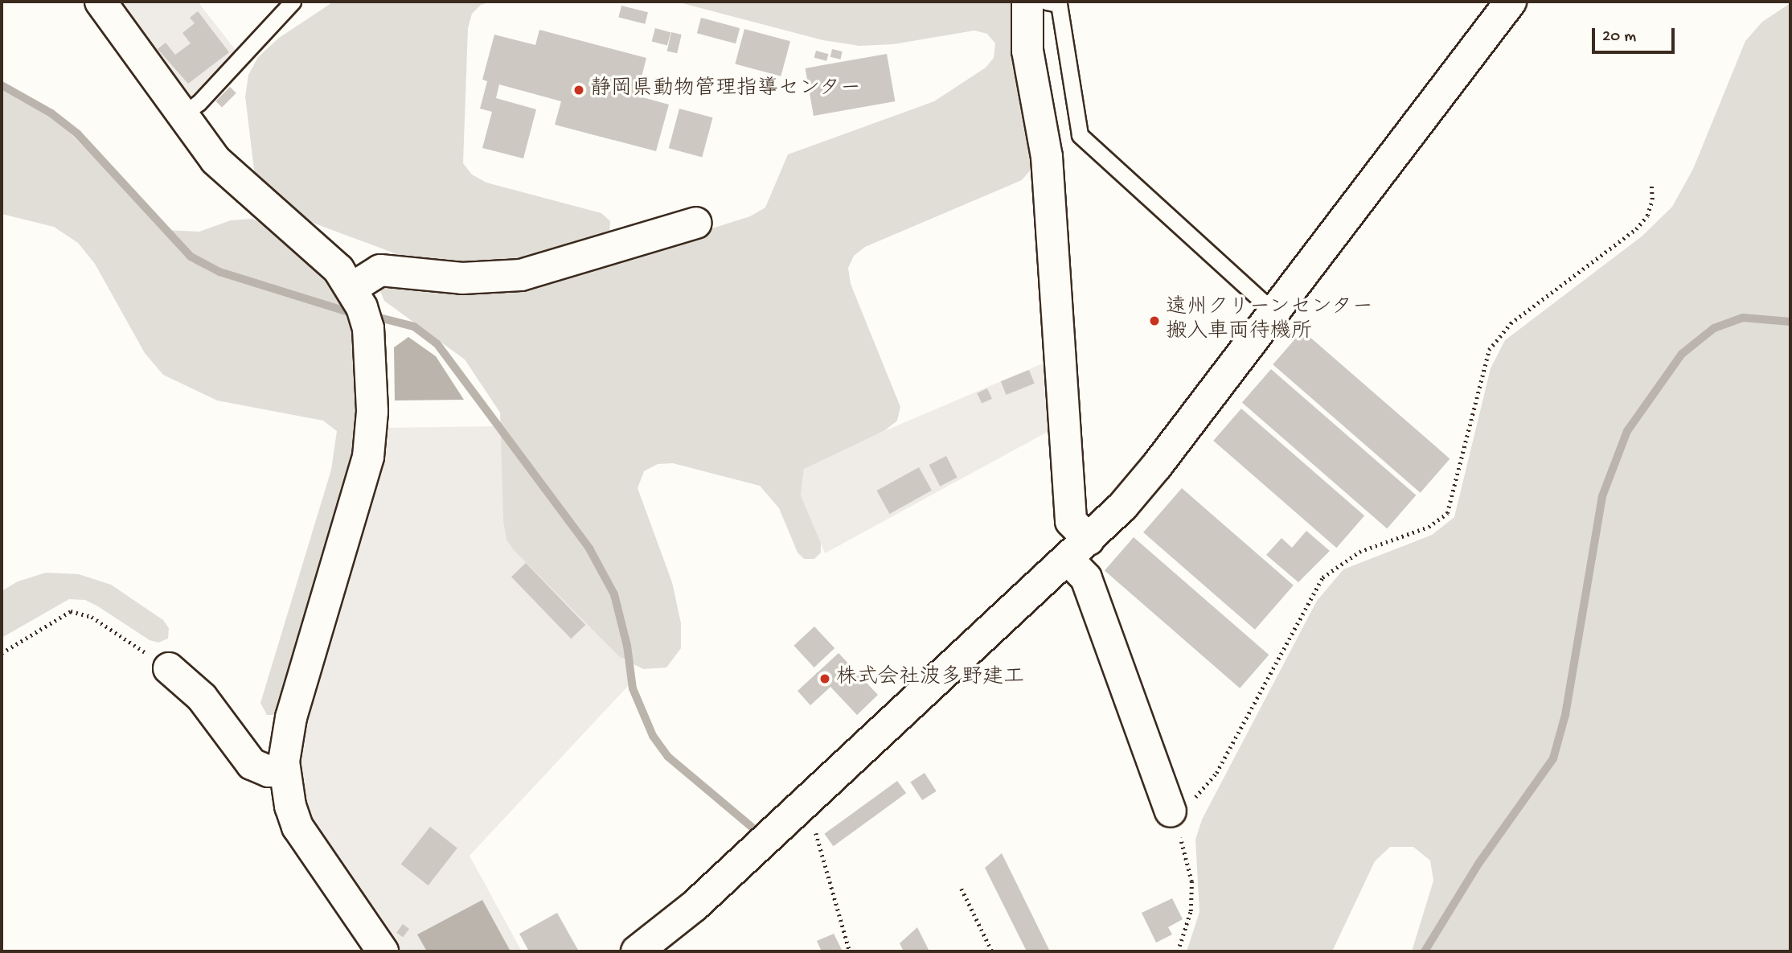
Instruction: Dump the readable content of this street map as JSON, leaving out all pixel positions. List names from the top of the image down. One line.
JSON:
{"places":["静岡県動物管理指導センター","遠州クリーンセンター 搬入車両待機所","株式会社波多野建工"],"scale_bar":"20 m"}
